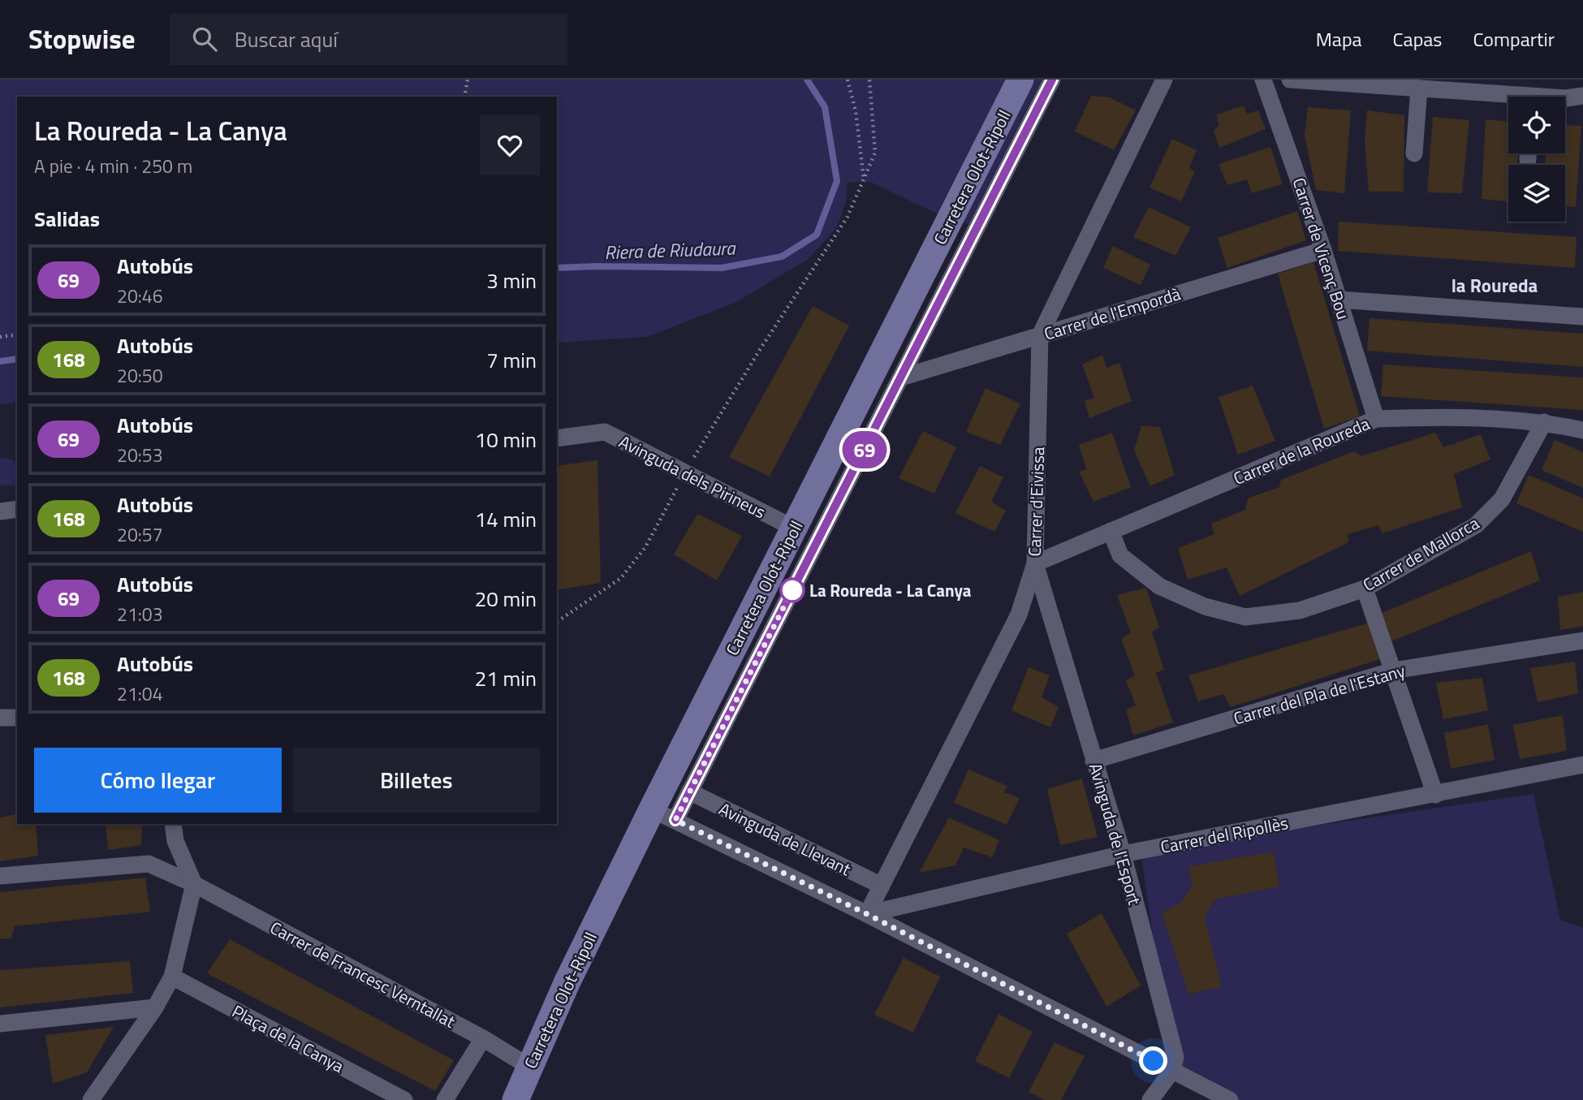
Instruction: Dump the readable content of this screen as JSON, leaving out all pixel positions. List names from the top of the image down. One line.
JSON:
{"streets":{"main road":["Carretera Olot-Ripoll"],"street":["Carrer de Vicenç Bou","Carrer de l'Empordà","Carrer de la Roureda","Avinguda dels Pirineus","Carrer d'Eivissa","Carrer de Mallorca","Carrer del Pla de l'Estany","Avinguda de l'Esport","Carrer del Ripollès","Avinguda de Llevant","Carrer de Francesc Verntallat","Plaça de la Canya"]},"crossings":[["Carretera Olot-Ripoll","Avinguda dels Pirineus"],["Carretera Olot-Ripoll","Avinguda de Llevant"],["Carretera Olot-Ripoll","Carrer de Francesc Verntallat"],["Carrer de Vicenç Bou","Carrer de l'Empordà"],["Carrer de Vicenç Bou","Carrer de la Roureda"],["Carrer de l'Empordà","Carrer d'Eivissa"],["Carrer de la Roureda","Carrer d'Eivissa"],["Carrer de la Roureda","Carrer de Mallorca"],["Carrer de la Roureda","Avinguda de l'Esport"],["Carrer d'Eivissa","Avinguda de l'Esport"],["Carrer d'Eivissa","Carrer del Ripollès"],["Carrer d'Eivissa","Avinguda de Llevant"],["Carrer del Pla de l'Estany","Avinguda de l'Esport"],["Avinguda de l'Esport","Carrer del Ripollès"],["Avinguda de l'Esport","Avinguda de Llevant"],["Carrer del Ripollès","Avinguda de Llevant"]],"districts":["la Roureda"],"water":["Riera de Riudaura"],"places":["La Roureda - La Canya"],"lines":["bus line 69"],"page":{"header":"Stopwise","search":"Buscar aquí","nav":["Mapa","Capas","Compartir"],"on_map":"69","heading":[["La Roureda - La Canya","A pie · 4 min · 250 m"],"Salidas"],"list":[{"mark":"69","name":"Autobús","note":"20:46","value":"3 min"},{"mark":"168","name":"Autobús","note":"20:50","value":"7 min"},{"mark":"69","name":"Autobús","note":"20:53","value":"10 min"},{"mark":"168","name":"Autobús","note":"20:57","value":"14 min"},{"mark":"69","name":"Autobús","note":"21:03","value":"20 min"},{"mark":"168","name":"Autobús","note":"21:04","value":"21 min"}],"buttons":["Cómo llegar","Billetes"]}}
